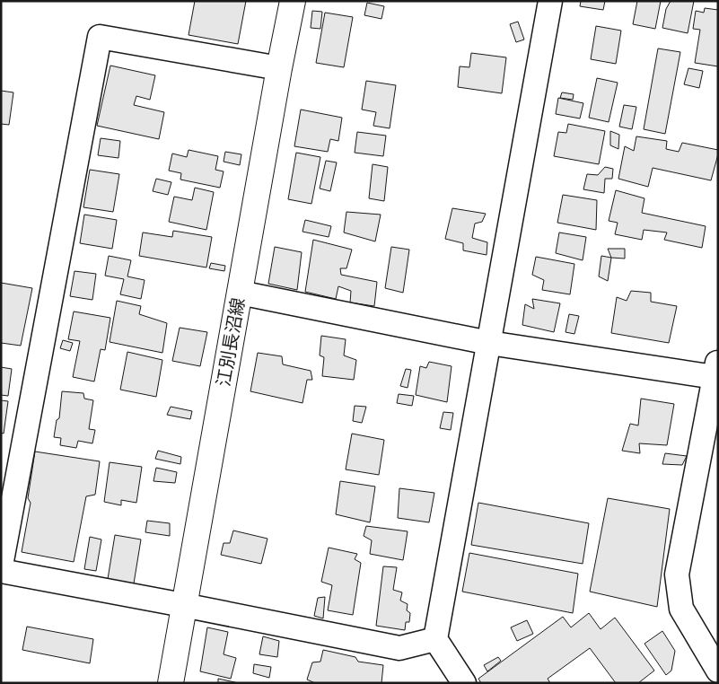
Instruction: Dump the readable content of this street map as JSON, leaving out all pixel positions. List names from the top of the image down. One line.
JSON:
{"streets":{"main road":["江別長沼線"]}}
